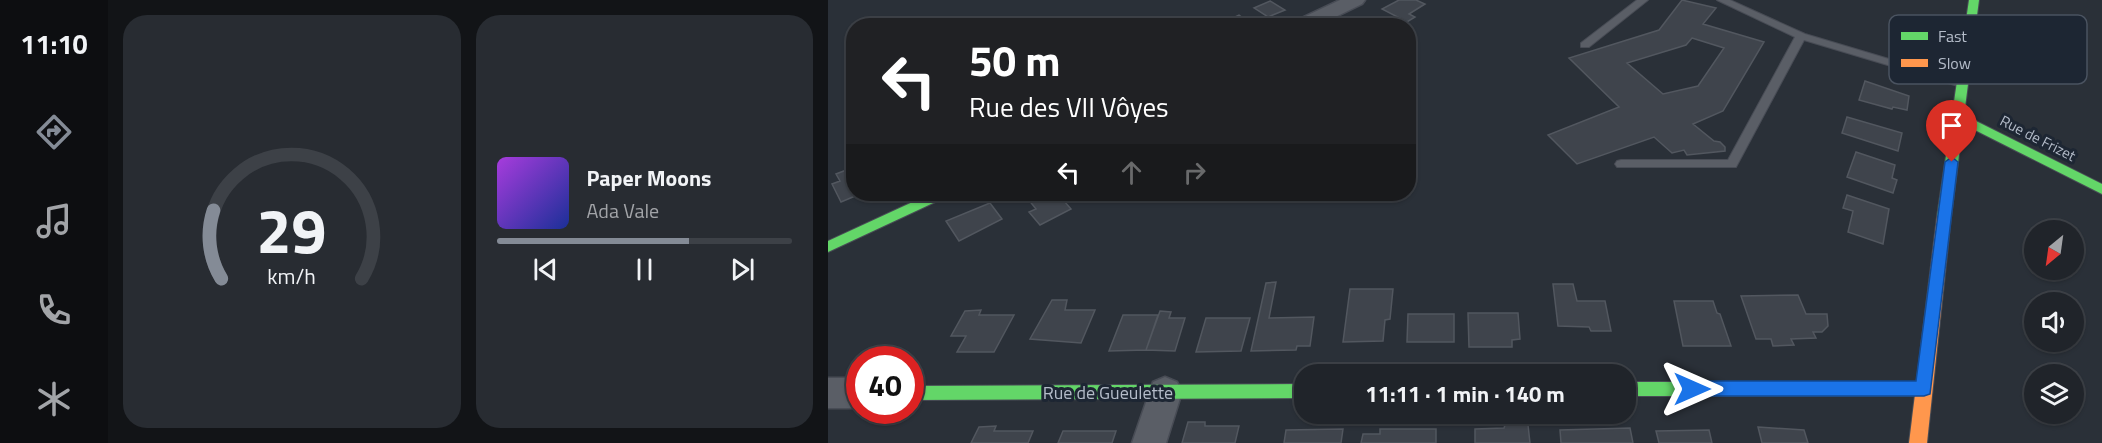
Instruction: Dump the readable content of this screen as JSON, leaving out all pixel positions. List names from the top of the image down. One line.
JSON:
{"streets":{"street":["Rue de Frizet","Rue de Gueulette"]},"legend":["Fast","Slow"],"north":"bottom left","page":{"tabs":"11:10","turn":["50 m","Rue des VII Vôyes"],"song":["Paper Moons","Ada Vale"],"limit":"40","trip":"11:11 · 1 min · 140 m","gauge":["29","km/h"]}}
